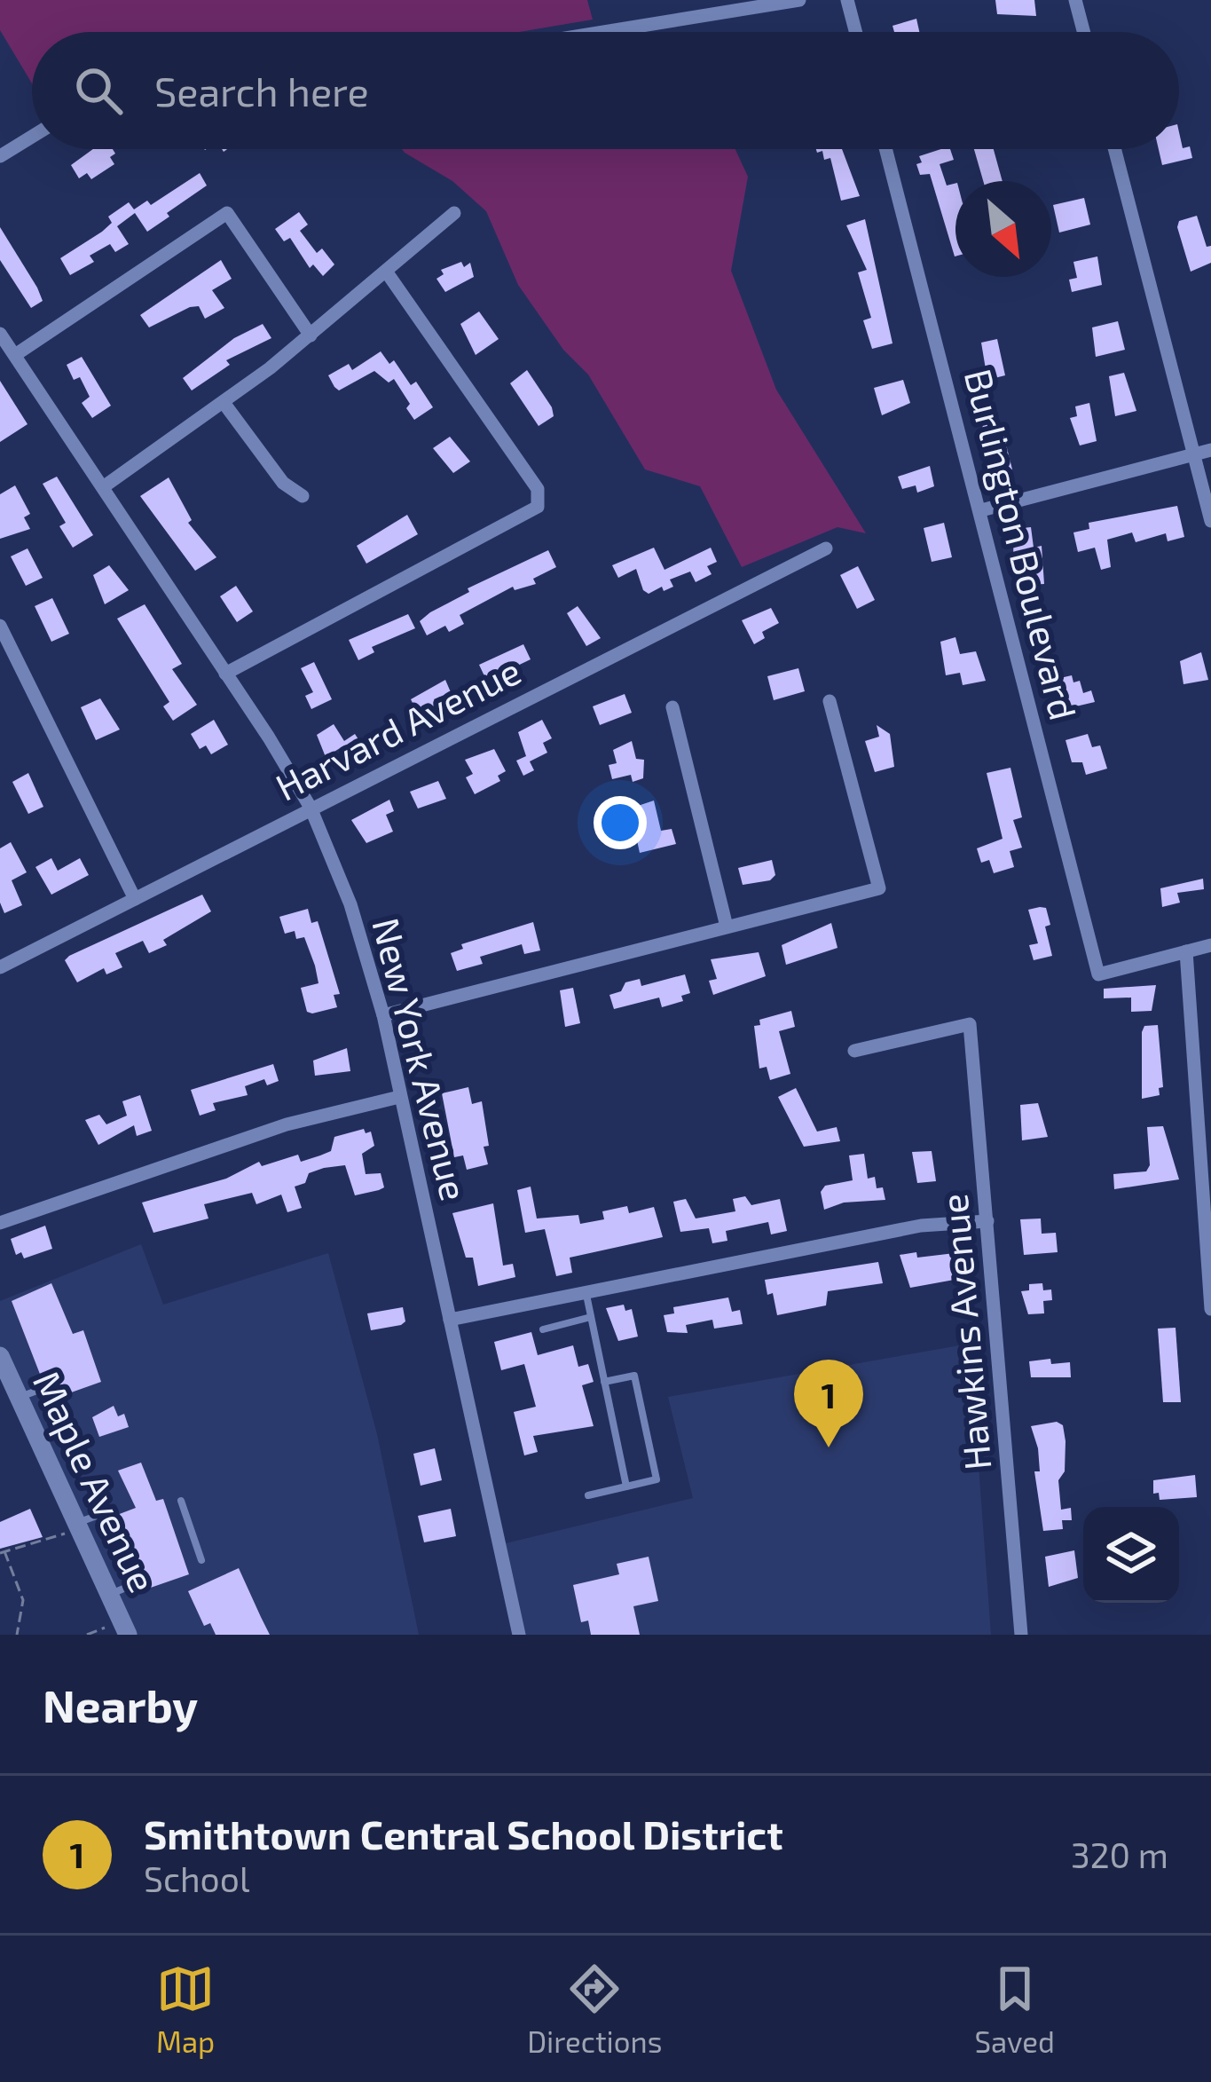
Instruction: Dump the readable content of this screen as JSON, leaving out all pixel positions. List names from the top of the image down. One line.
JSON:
{"streets":{"main road":["Maple Avenue"],"street":["Burlington Boulevard","Harvard Avenue","New York Avenue","Hawkins Avenue"]},"crossings":[["Harvard Avenue","New York Avenue"]],"north":"bottom right","page":{"search":"Search here","pins":"1","heading":"Nearby","list":[{"mark":"1","name":"Smithtown Central School District","note":"School","value":"320 m"}],"nav":["Map","Directions","Saved"]}}
